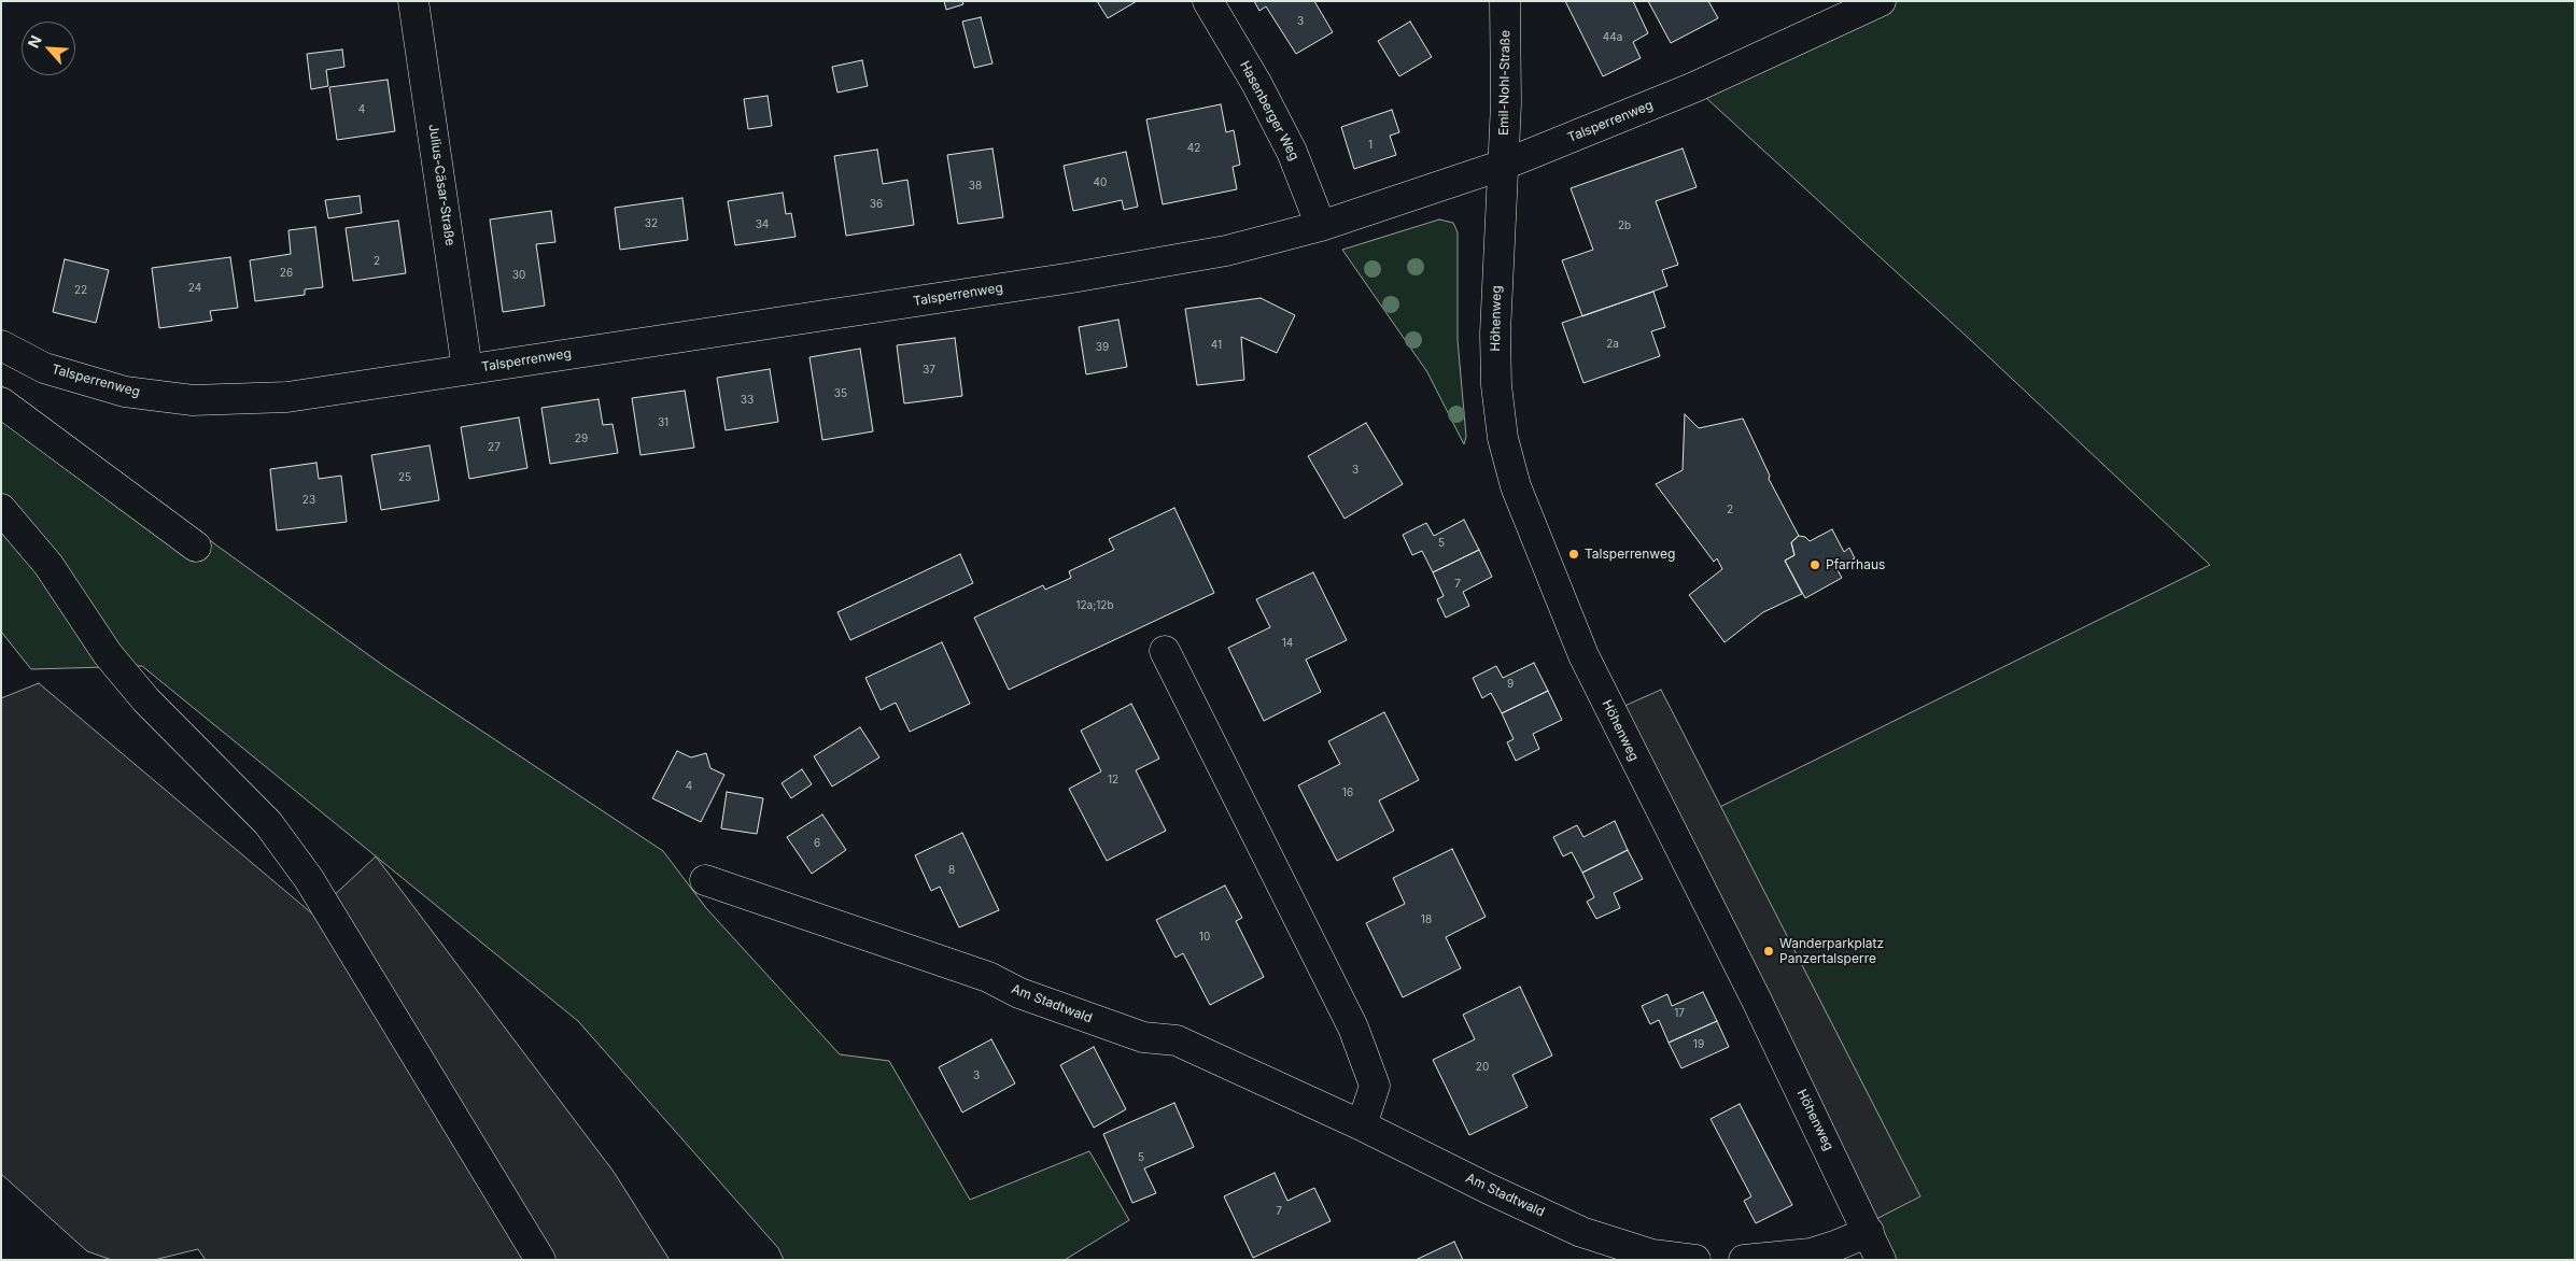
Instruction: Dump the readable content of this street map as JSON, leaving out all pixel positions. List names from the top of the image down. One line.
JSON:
{"streets":{"street":["Emil-Nohl-Straße","Hasenberger Weg","Talsperrenweg","Julius-Cäsar-Straße","Höhenweg","Am Stadtwald"]},"crossings":[["Emil-Nohl-Straße","Talsperrenweg"],["Emil-Nohl-Straße","Höhenweg"],["Hasenberger Weg","Talsperrenweg"],["Talsperrenweg","Julius-Cäsar-Straße"],["Talsperrenweg","Höhenweg"]],"places":["Talsperrenweg","Pfarrhaus","Wanderparkplatz Panzertalsperre"],"house_numbers":["3","44a","4","1","42","40","38","36","32","34","2b","2","26","30","24","22","2a","41","39","37","35","33","31","29","27","3","25","23","2","5","7","12a;12b","14","9","12","4","16","6","8","18","10","17","19","20","3","5","7"],"north":"top left"}
